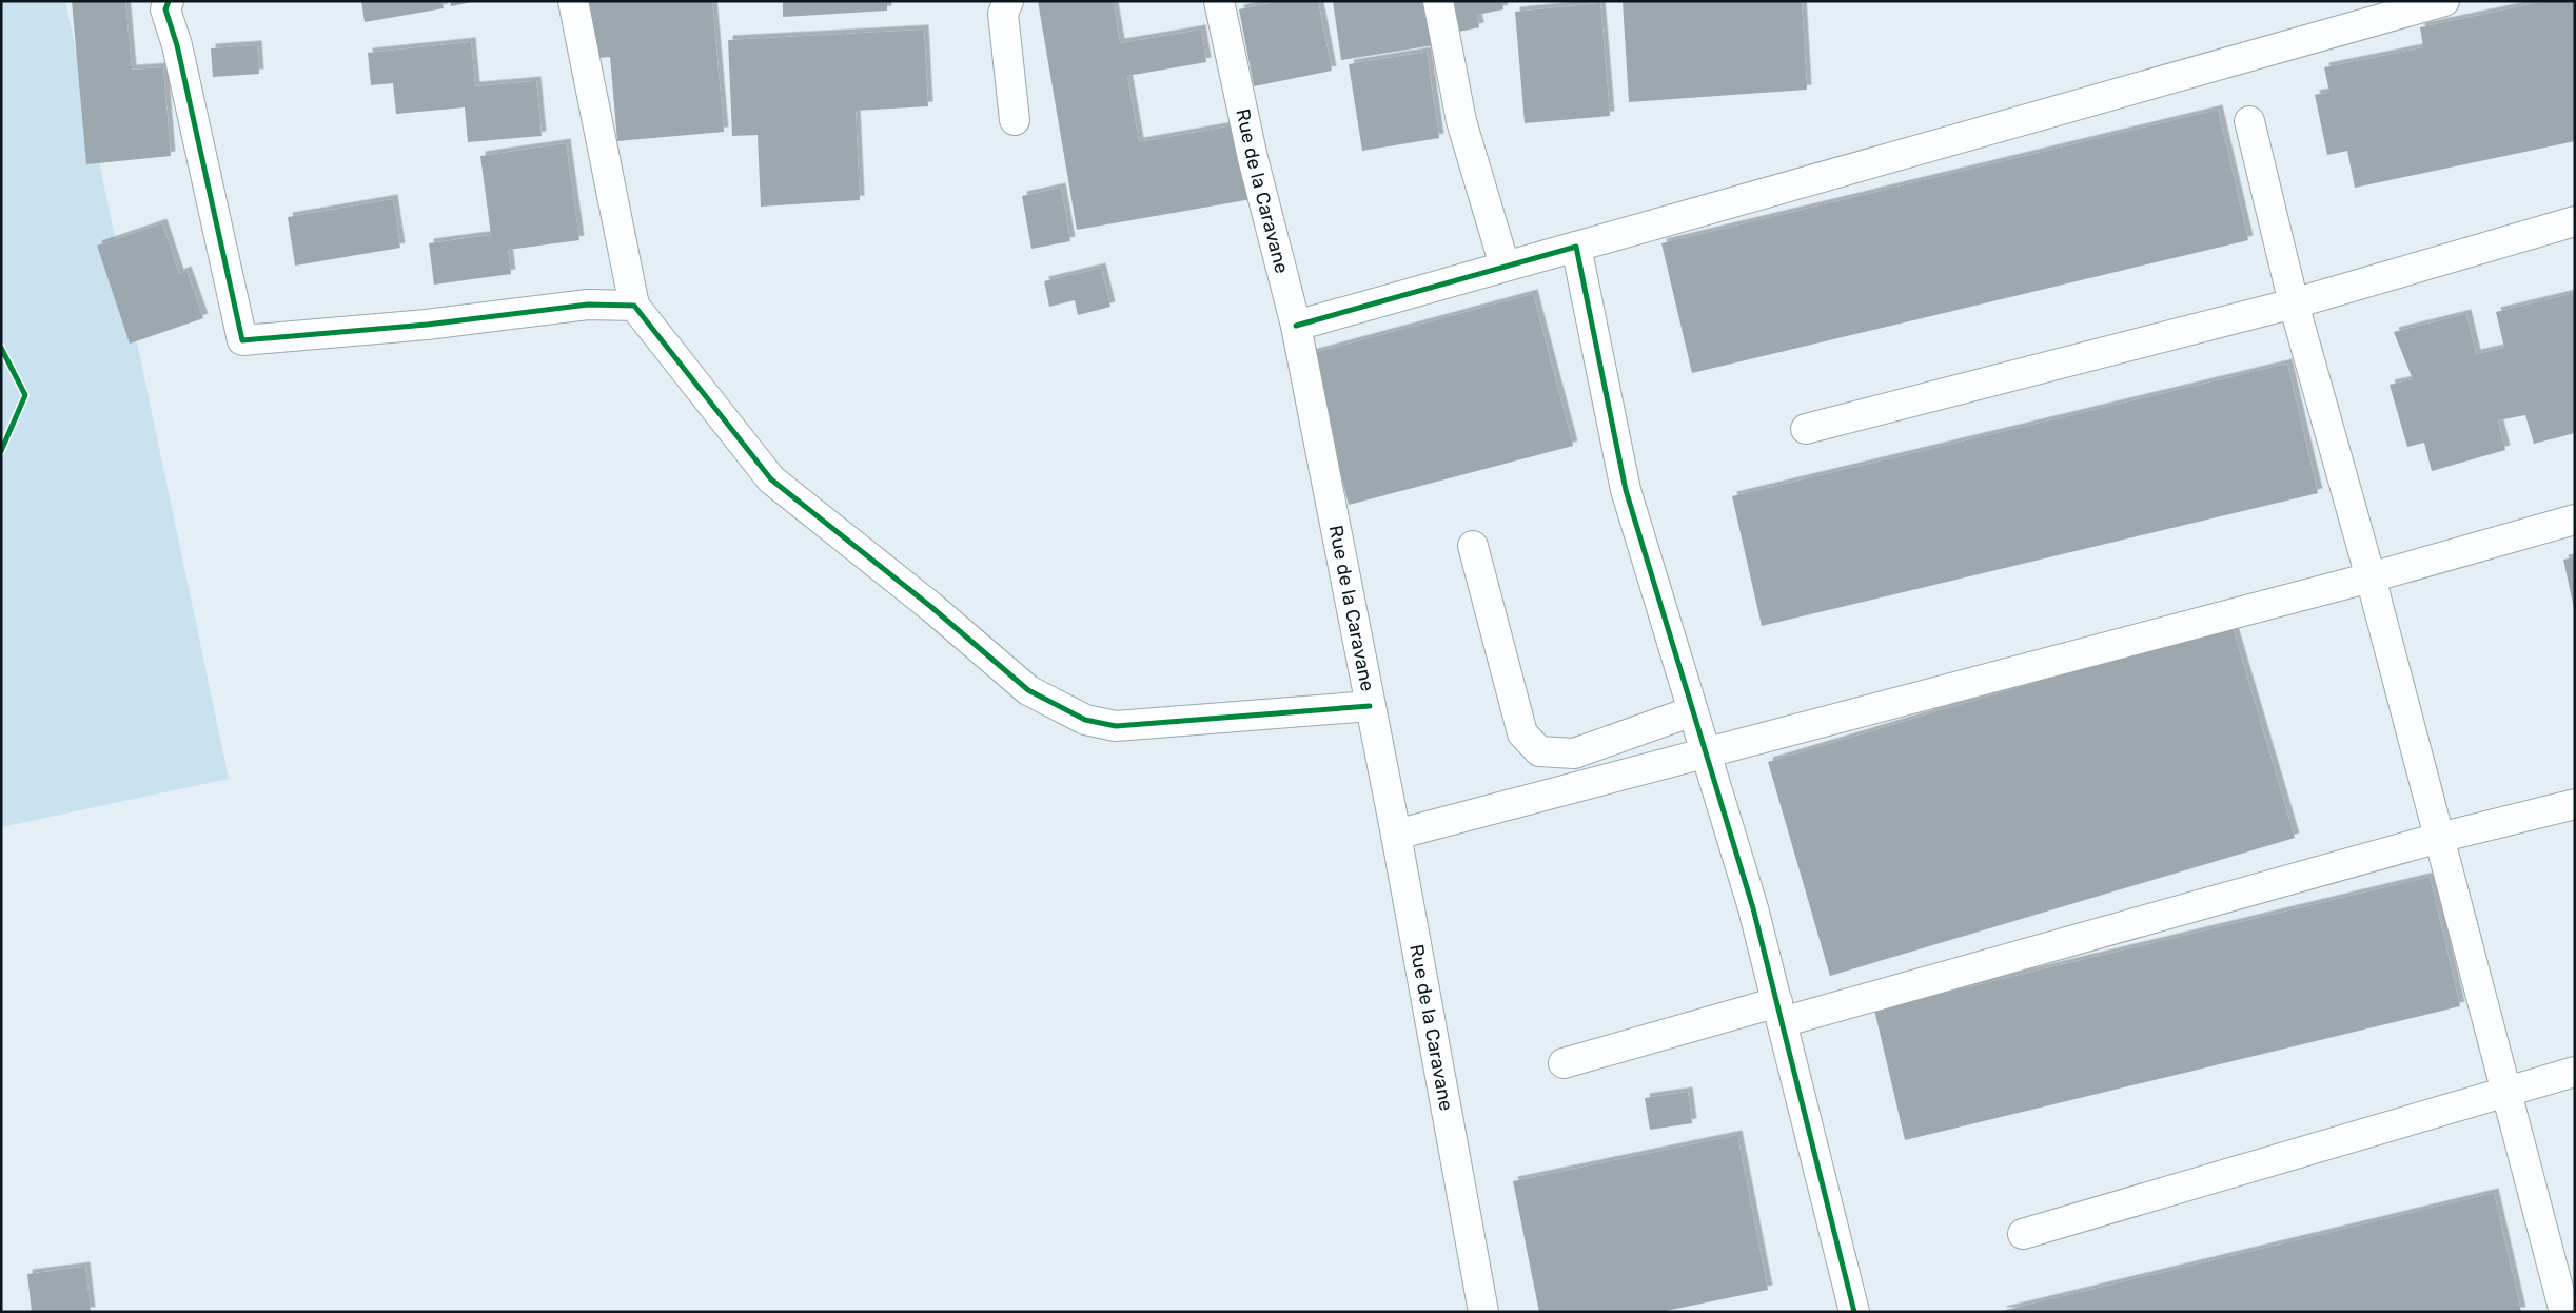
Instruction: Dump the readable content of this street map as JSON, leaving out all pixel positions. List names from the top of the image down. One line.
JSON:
{"streets":{"street":["Rue de la Caravane"]}}
